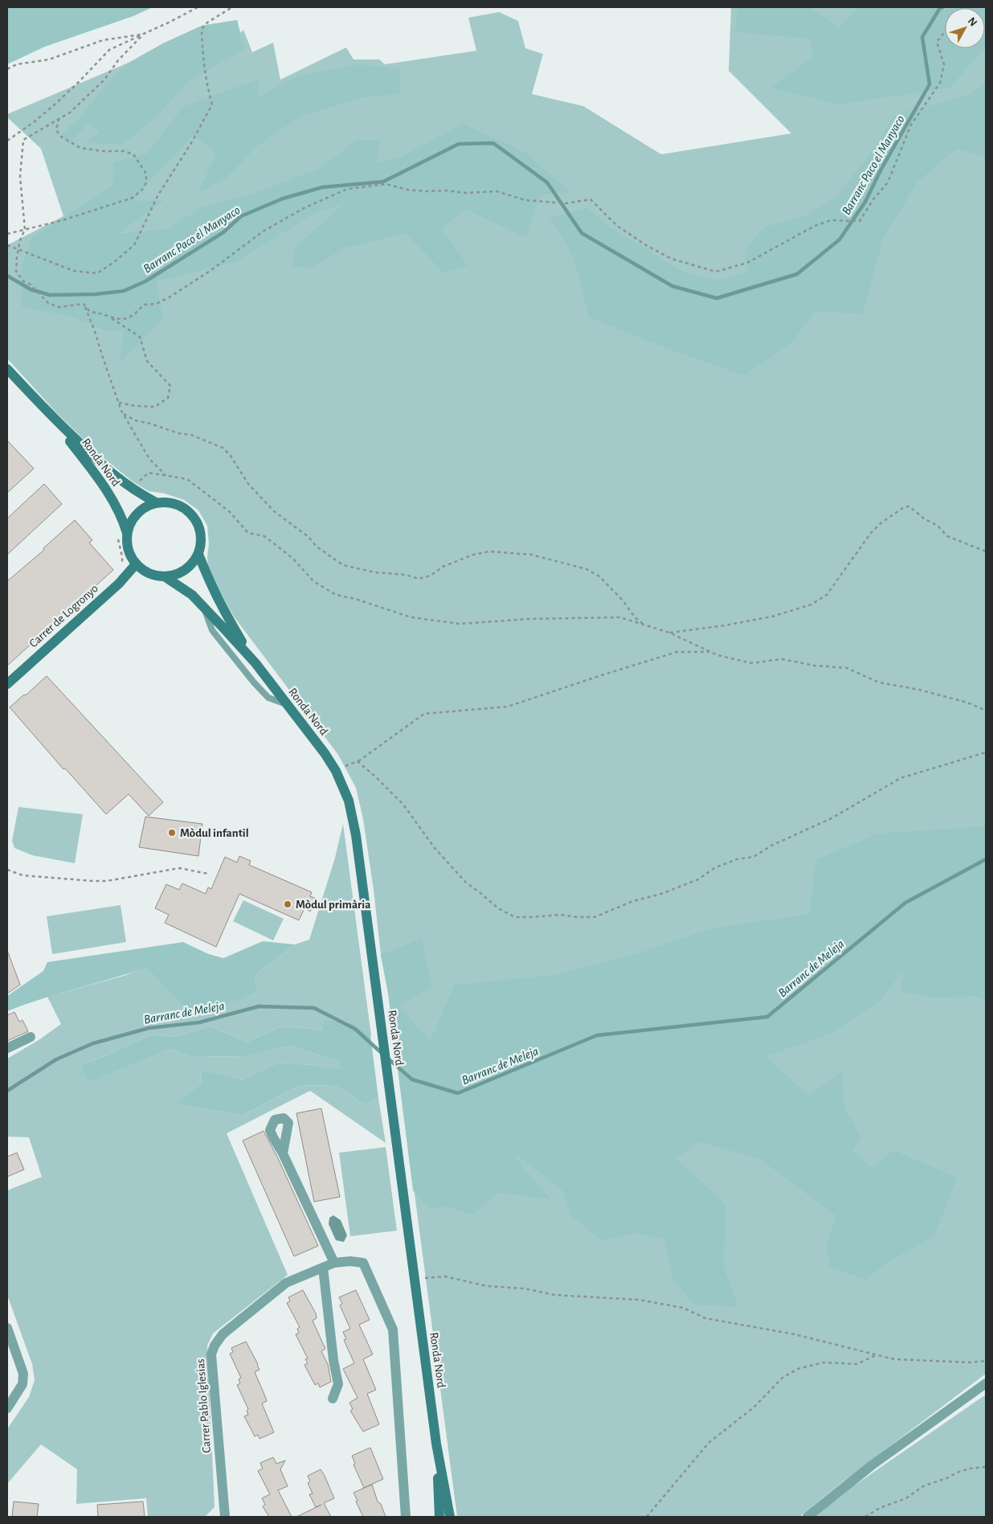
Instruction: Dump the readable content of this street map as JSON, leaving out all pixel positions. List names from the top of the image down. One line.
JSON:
{"streets":{"main road":["Ronda Nord","Carrer de Logronyo"],"street":["Carrer Pablo Iglesias"]},"crossings":[["Ronda Nord","Carrer de Logronyo"]],"water":["Barranc Paco el Manyaco","Barranc de Meleja"],"places":["Mòdul infantil","Mòdul primària"],"north":"top right"}
